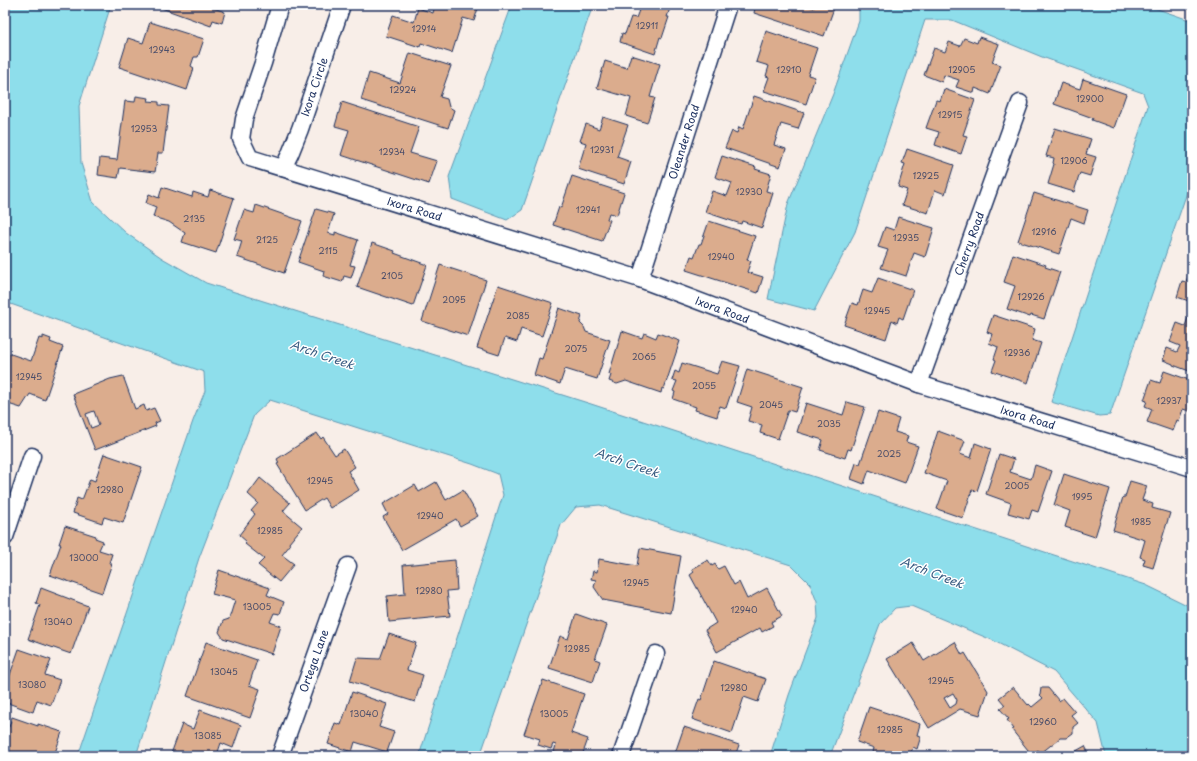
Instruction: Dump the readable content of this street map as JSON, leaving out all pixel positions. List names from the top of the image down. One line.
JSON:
{"streets":{"street":["Ixora Circle","Oleander Road","Ixora Road","Cherry Road","Ortega Lane"]},"crossings":[["Ixora Circle","Ixora Road"],["Oleander Road","Ixora Road"],["Ixora Road","Cherry Road"]],"water":["Arch Creek"],"house_numbers":["12911","12914","12943","12910","12905","12924","12900","12915","12953","12931","12934","12906","12925","12930","12941","2135","12916","12935","2125","2115","12940","2105","12926","2095","12945","2085","2075","12936","2065","12945","2055","12937","2045","2035","2025","12945","2005","12980","1995","12940","1985","12985","13000","12945","12980","13005","12940","13040","12985","13045","12945","13080","12980","13040","13005","12960","12985","13085"]}
